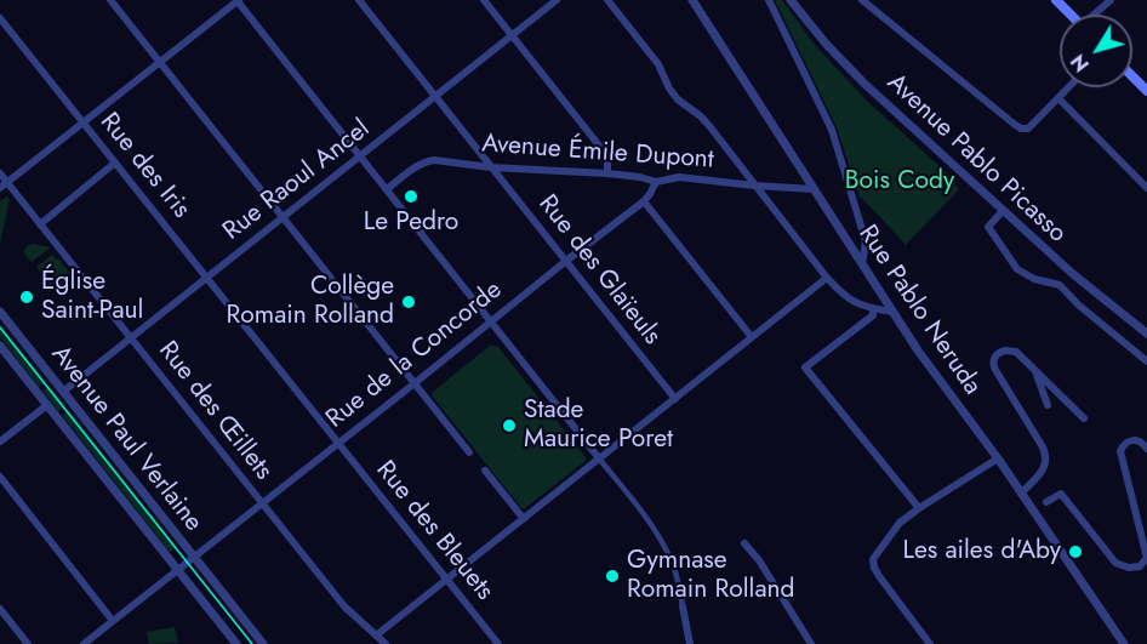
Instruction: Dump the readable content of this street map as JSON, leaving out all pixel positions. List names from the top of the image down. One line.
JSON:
{"streets":{"street":["Avenue Émile Dupont","Avenue Pablo Picasso","Rue des Iris","Rue Raoul Ancel","Rue des Glaïeuls","Rue Pablo Neruda","Rue de la Concorde","Rue des Œillets","Avenue Paul Verlaine","Rue des Bleuets"]},"crossings":[["Avenue Émile Dupont","Rue des Glaïeuls"],["Avenue Émile Dupont","Rue Pablo Neruda"],["Avenue Émile Dupont","Rue de la Concorde"],["Rue des Iris","Rue Raoul Ancel"],["Rue des Iris","Rue de la Concorde"],["Rue des Iris","Rue des Bleuets"],["Rue Raoul Ancel","Rue des Glaïeuls"],["Rue Raoul Ancel","Rue des Œillets"],["Rue Raoul Ancel","Avenue Paul Verlaine"],["Rue des Glaïeuls","Rue de la Concorde"],["Rue de la Concorde","Rue des Œillets"],["Rue de la Concorde","Avenue Paul Verlaine"],["Rue de la Concorde","Rue des Bleuets"]],"parks":["Bois Cody"],"places":["Le Pedro","Église Saint-Paul","Collège Romain Rolland","Stade Maurice Poret","Les ailes d'Aby","Gymnase Romain Rolland"],"north":"bottom left"}
